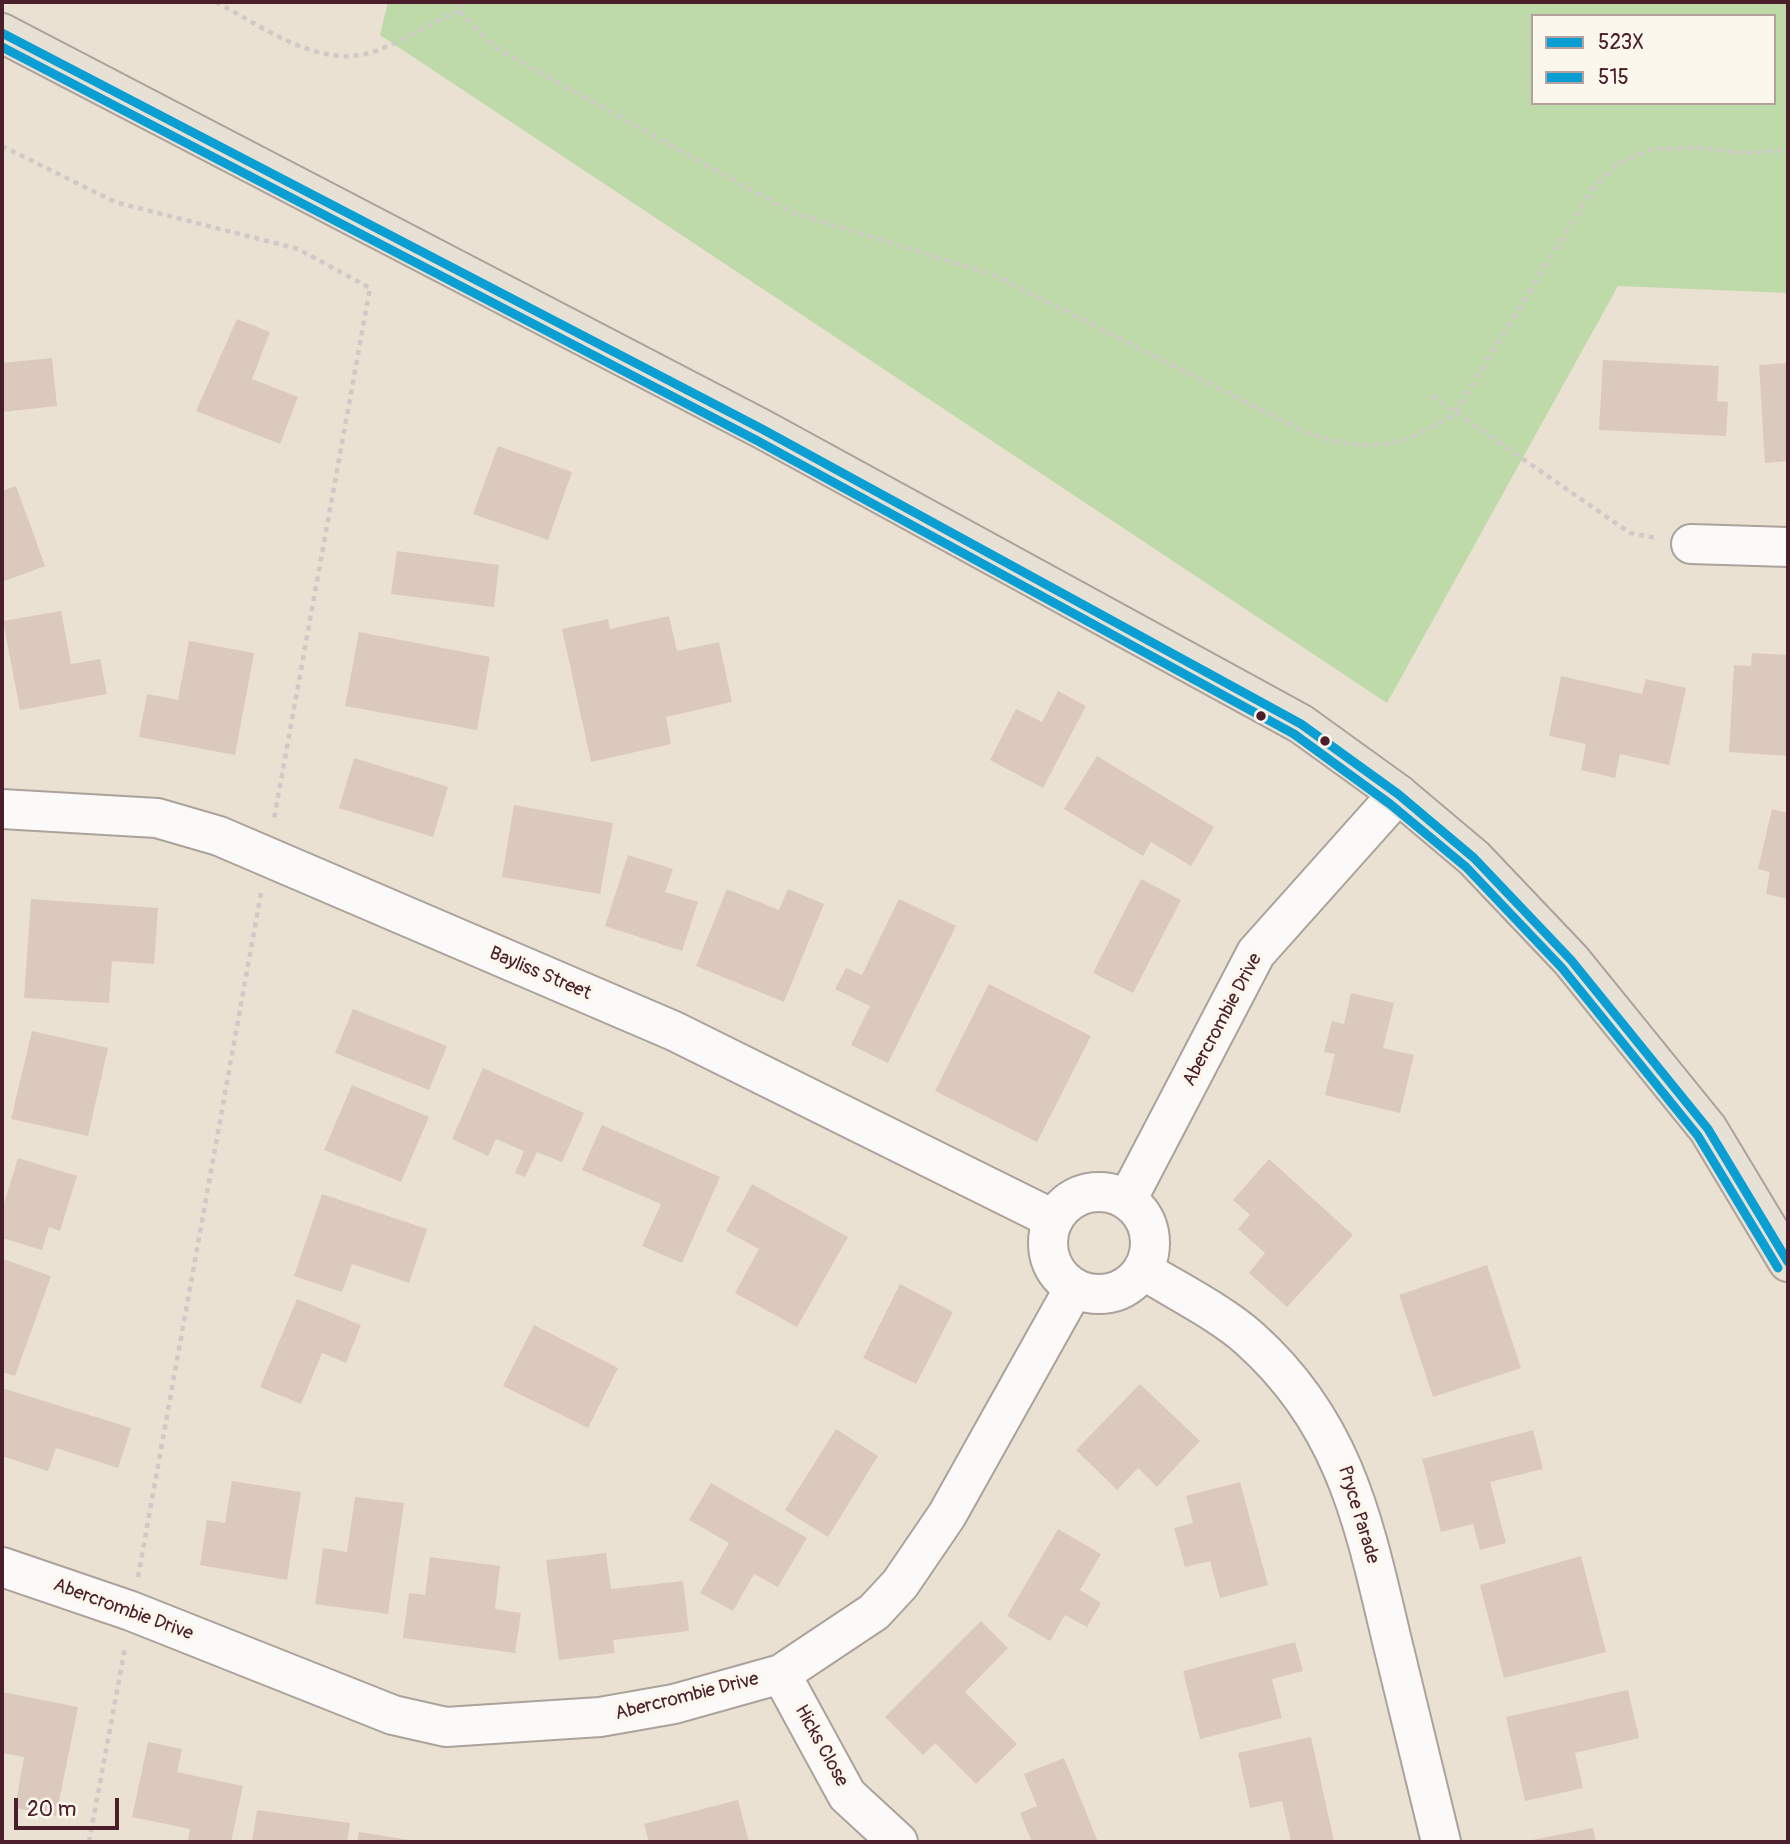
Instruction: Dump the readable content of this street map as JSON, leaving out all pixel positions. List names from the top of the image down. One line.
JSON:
{"streets":{"street":["Bayliss Street","Abercrombie Drive","Pryce Parade","Hicks Close"]},"crossings":[["Bayliss Street","Abercrombie Drive"],["Bayliss Street","Pryce Parade"],["Abercrombie Drive","Pryce Parade"],["Abercrombie Drive","Hicks Close"]],"lines":["transit line 523X","transit line 515"],"legend":["523X","515"],"scale_bar":"20 m"}
